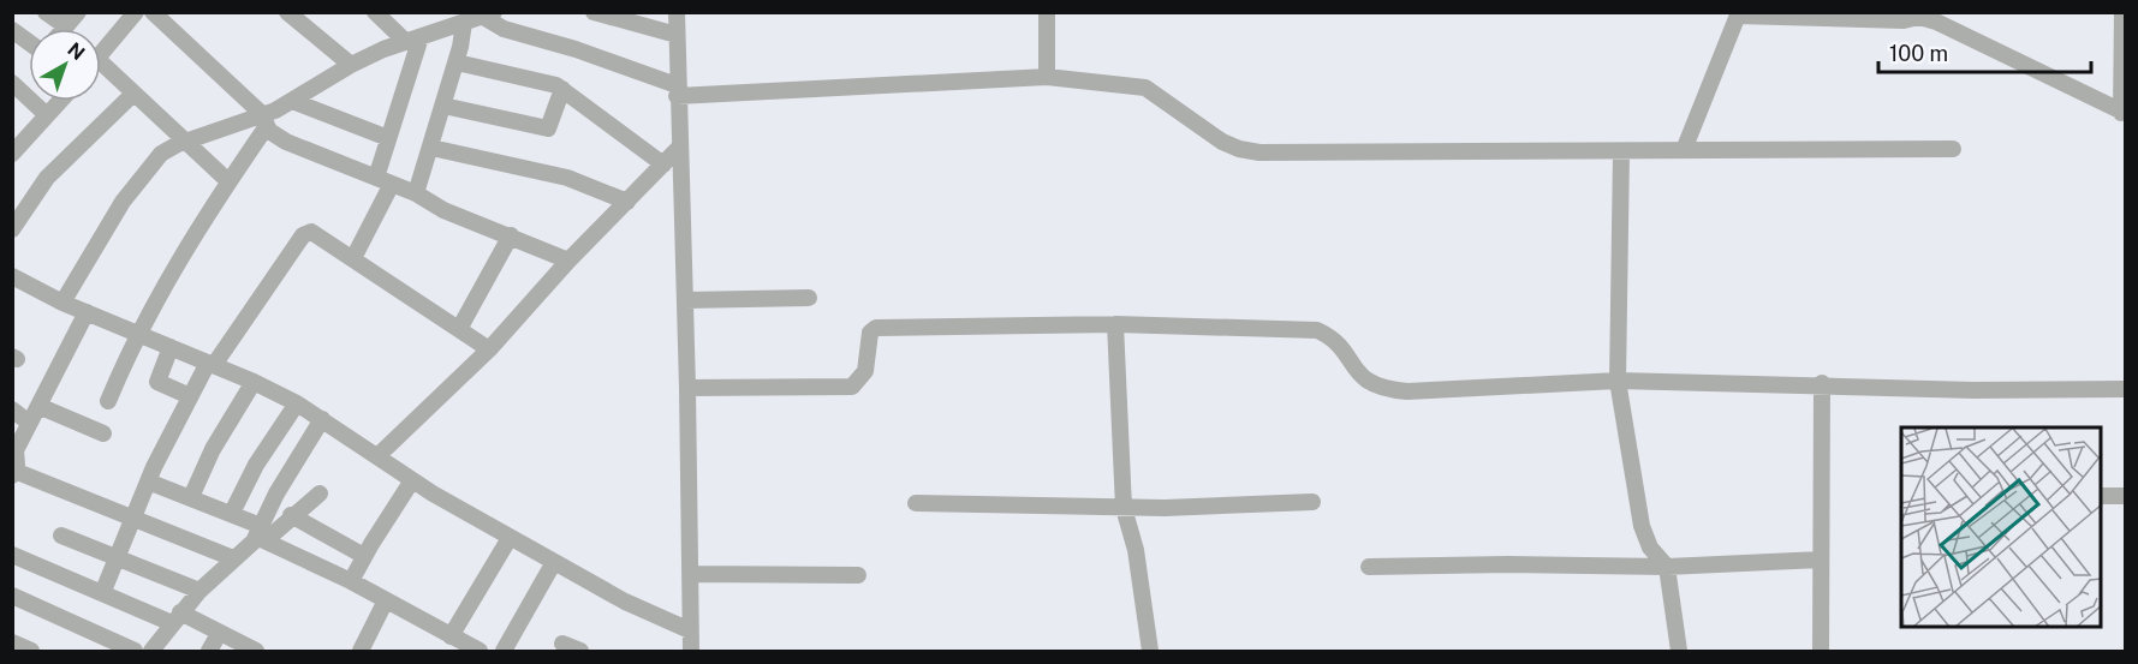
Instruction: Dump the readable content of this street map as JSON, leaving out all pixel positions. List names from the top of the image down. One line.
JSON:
{"scale_bar":"100 m","north":"top right"}
